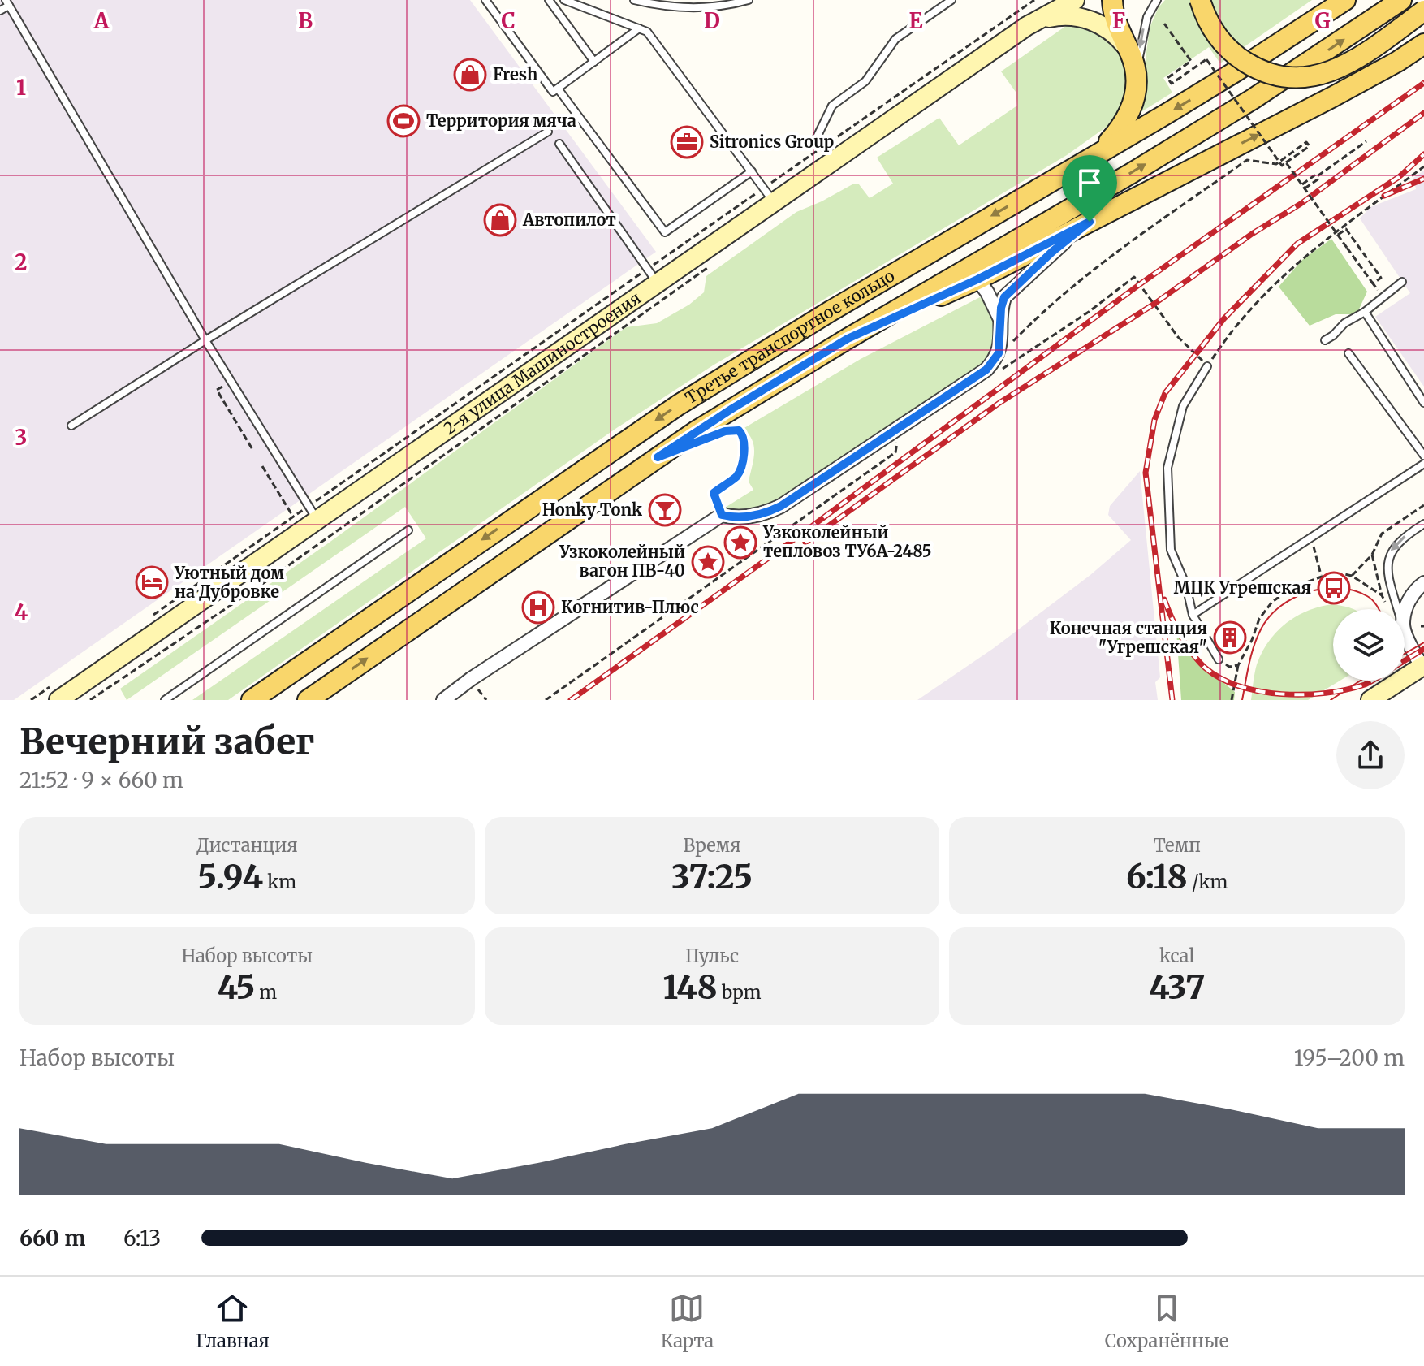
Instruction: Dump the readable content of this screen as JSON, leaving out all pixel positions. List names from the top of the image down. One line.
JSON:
{"streets":{"main road":["Третье транспортное кольцо","2-я улица Машиностроения"]},"places":{"shop":["Fresh","Автопилот"],"sports":["Территория мяча"],"office":["Sitronics Group"],"bar":["Honky Tonk"],"place":["Узкоколейный тепловоз ТУ6А-2485","Узкоколейный вагон ПВ-40"],"hotel":["Уютный дом на Дубровке"],"bus stop":["МЦК Угрешская"],"hospital":["Когнитив-Плюс"],"building":["Конечная станция \"Угрешская\""]},"page":{"heading":["Вечерний забег","21:52 · 9 × 660 m"],"stats":[["Дистанция","5.94 km"],["Время","37:25"],["Темп","6:18 /km"],["Набор высоты","45 m"],["Пульс","148 bpm"],["kcal","437"]],"chart":["Набор высоты","195–200 m"],"list":[{"name":"660 m","note":"6:13"}],"tabs":["Главная","Карта","Сохранённые"]},"grid":{"columns":["A","B","C","D","E","F","G"],"rows":["1","2","3","4"]}}
